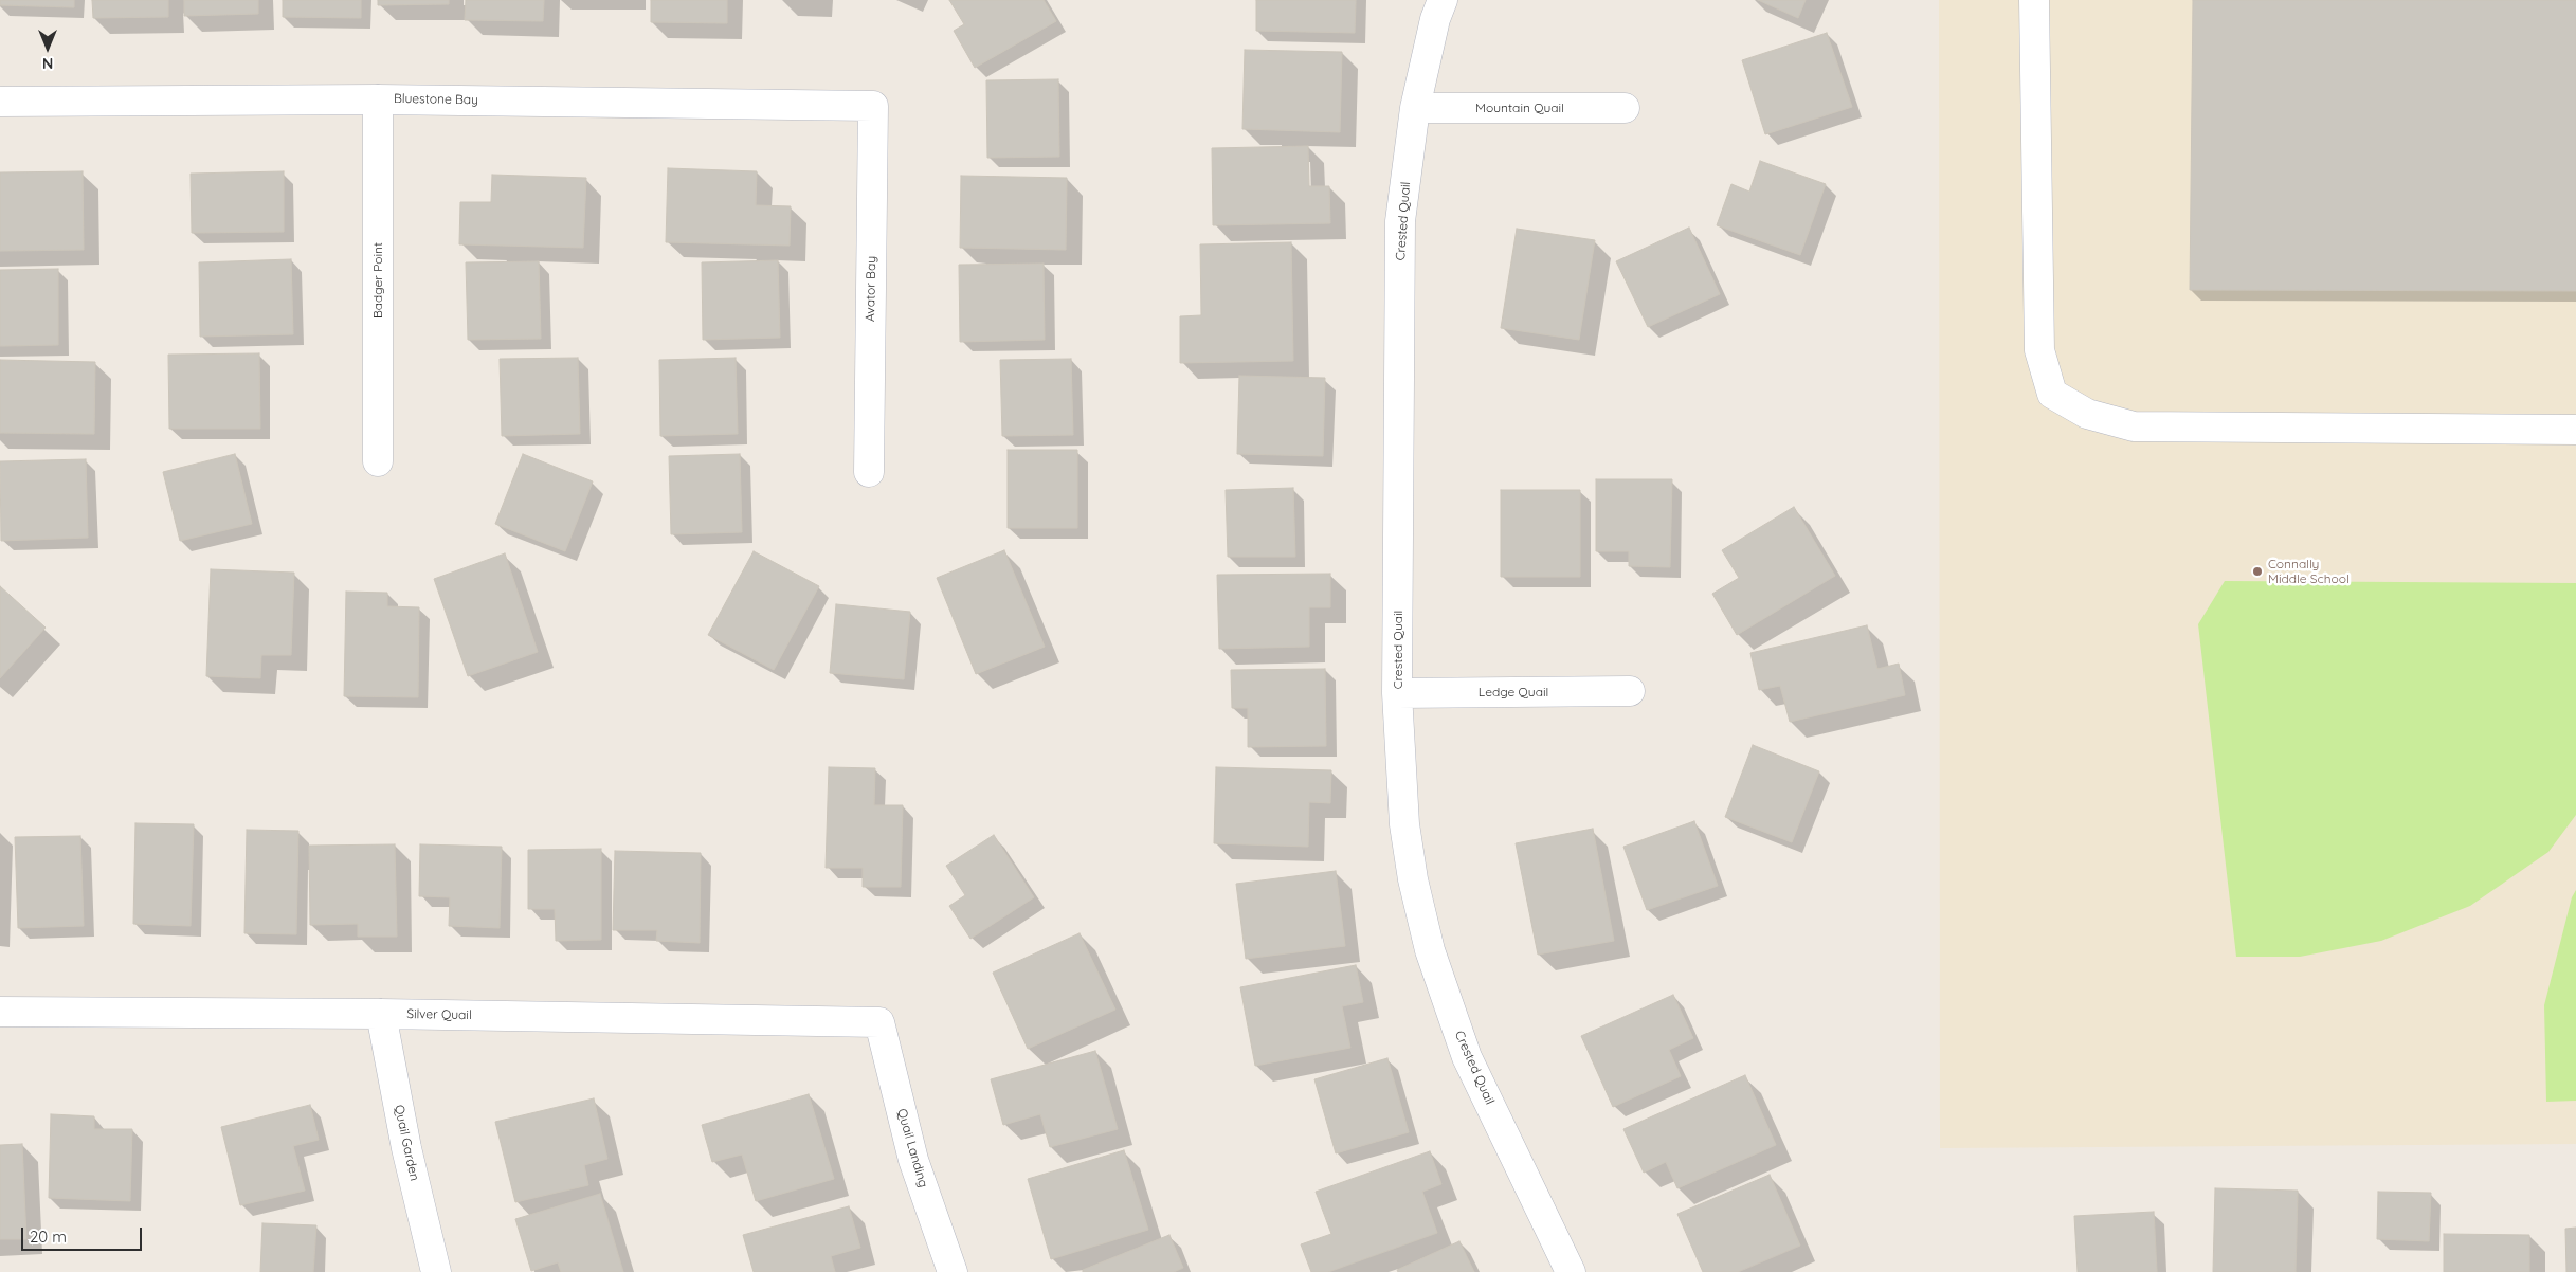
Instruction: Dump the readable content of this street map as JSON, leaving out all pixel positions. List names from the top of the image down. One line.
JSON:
{"streets":{"street":["Bluestone Bay","Mountain Quail","Crested Quail","Badger Point","Avator Bay","Ledge Quail","Silver Quail","Quail Garden","Quail Landing"]},"crossings":[["Bluestone Bay","Badger Point"],["Bluestone Bay","Avator Bay"],["Mountain Quail","Crested Quail"],["Crested Quail","Ledge Quail"],["Silver Quail","Quail Garden"],["Silver Quail","Quail Landing"]],"places":["Connally Middle School"],"scale_bar":"20 m","north":"bottom"}
